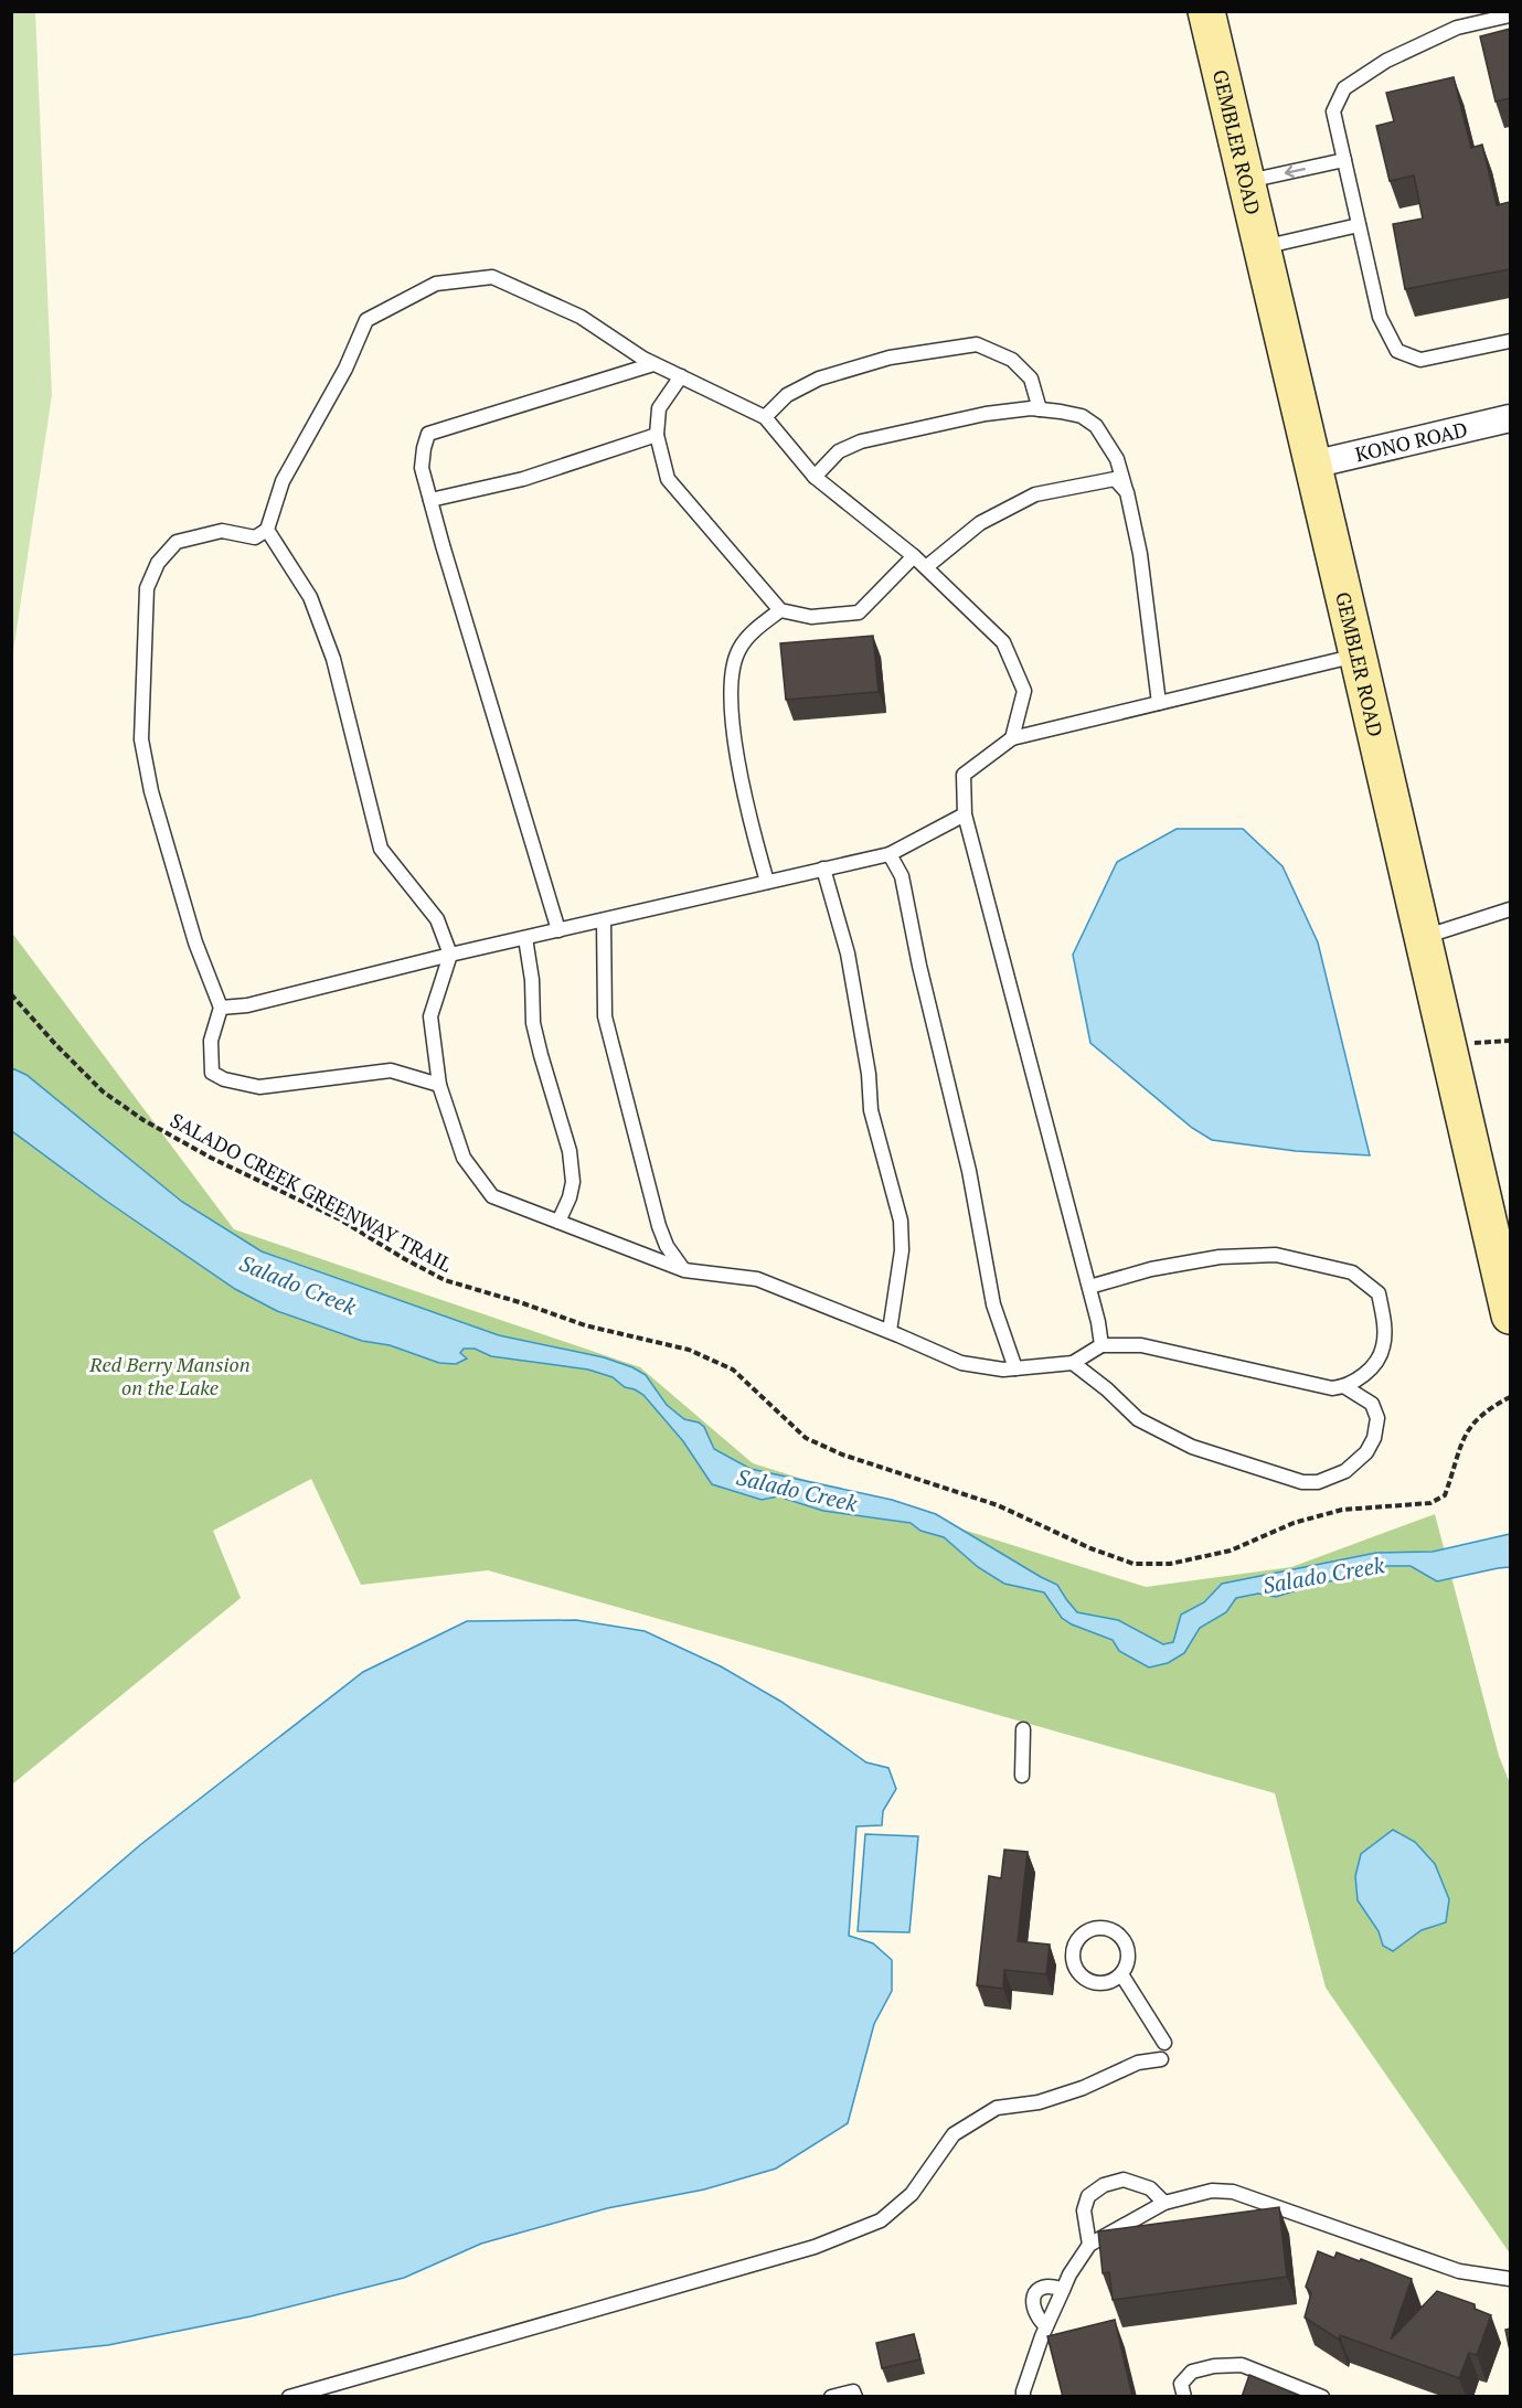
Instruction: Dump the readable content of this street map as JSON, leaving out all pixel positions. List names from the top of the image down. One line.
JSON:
{"streets":{"main road":["GEMBLER ROAD"],"street":["KONO ROAD"],"path":["SALADO CREEK GREENWAY TRAIL"]},"crossings":[["GEMBLER ROAD","KONO ROAD"]],"water":["Salado Creek"],"parks":["Red Berry Mansion on the Lake"]}
